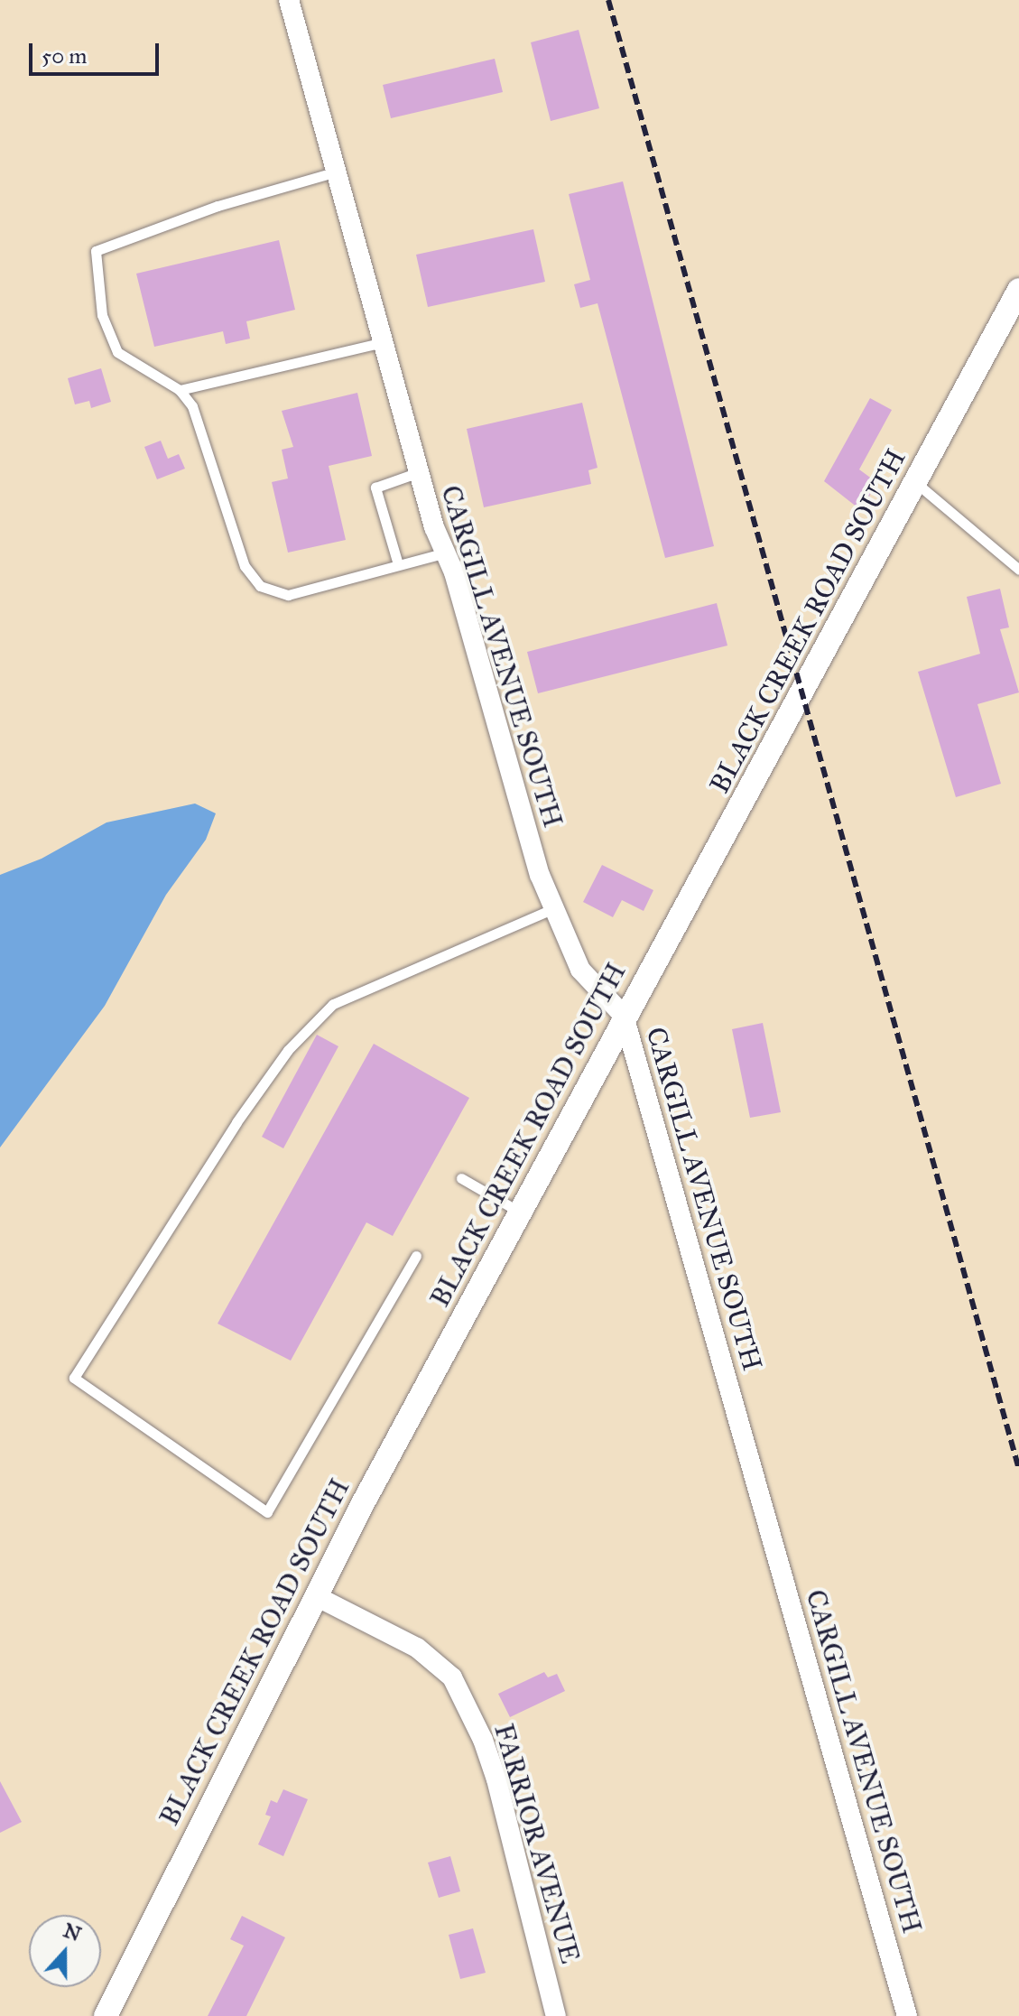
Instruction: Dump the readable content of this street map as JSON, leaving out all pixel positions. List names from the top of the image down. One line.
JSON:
{"streets":{"street":["BLACK CREEK ROAD SOUTH","CARGILL AVENUE SOUTH","FARRIOR AVENUE"]},"crossings":[["BLACK CREEK ROAD SOUTH","CARGILL AVENUE SOUTH"],["BLACK CREEK ROAD SOUTH","FARRIOR AVENUE"]],"scale_bar":"50 m","north":"top"}
